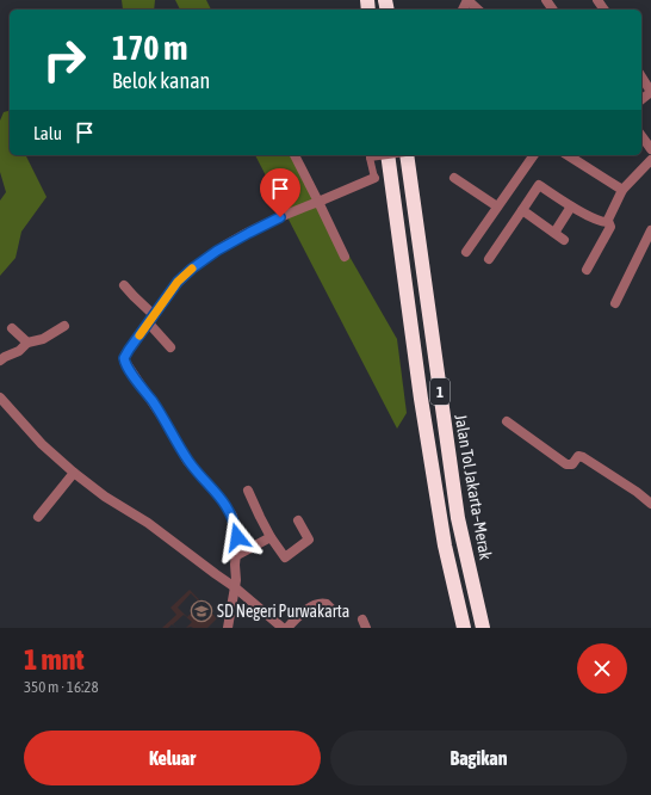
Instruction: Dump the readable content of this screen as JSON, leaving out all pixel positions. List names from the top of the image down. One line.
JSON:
{"streets":{"highway":["1","Jalan Tol Jakarta–Merak"]},"places":{"school or university":["SD Negeri Purwakarta"]},"page":{"turn":["170 m","Belok kanan"],"then":"Lalu","heading":["1 mnt","350 m · 16:28"],"buttons":["Keluar","Bagikan"]}}
